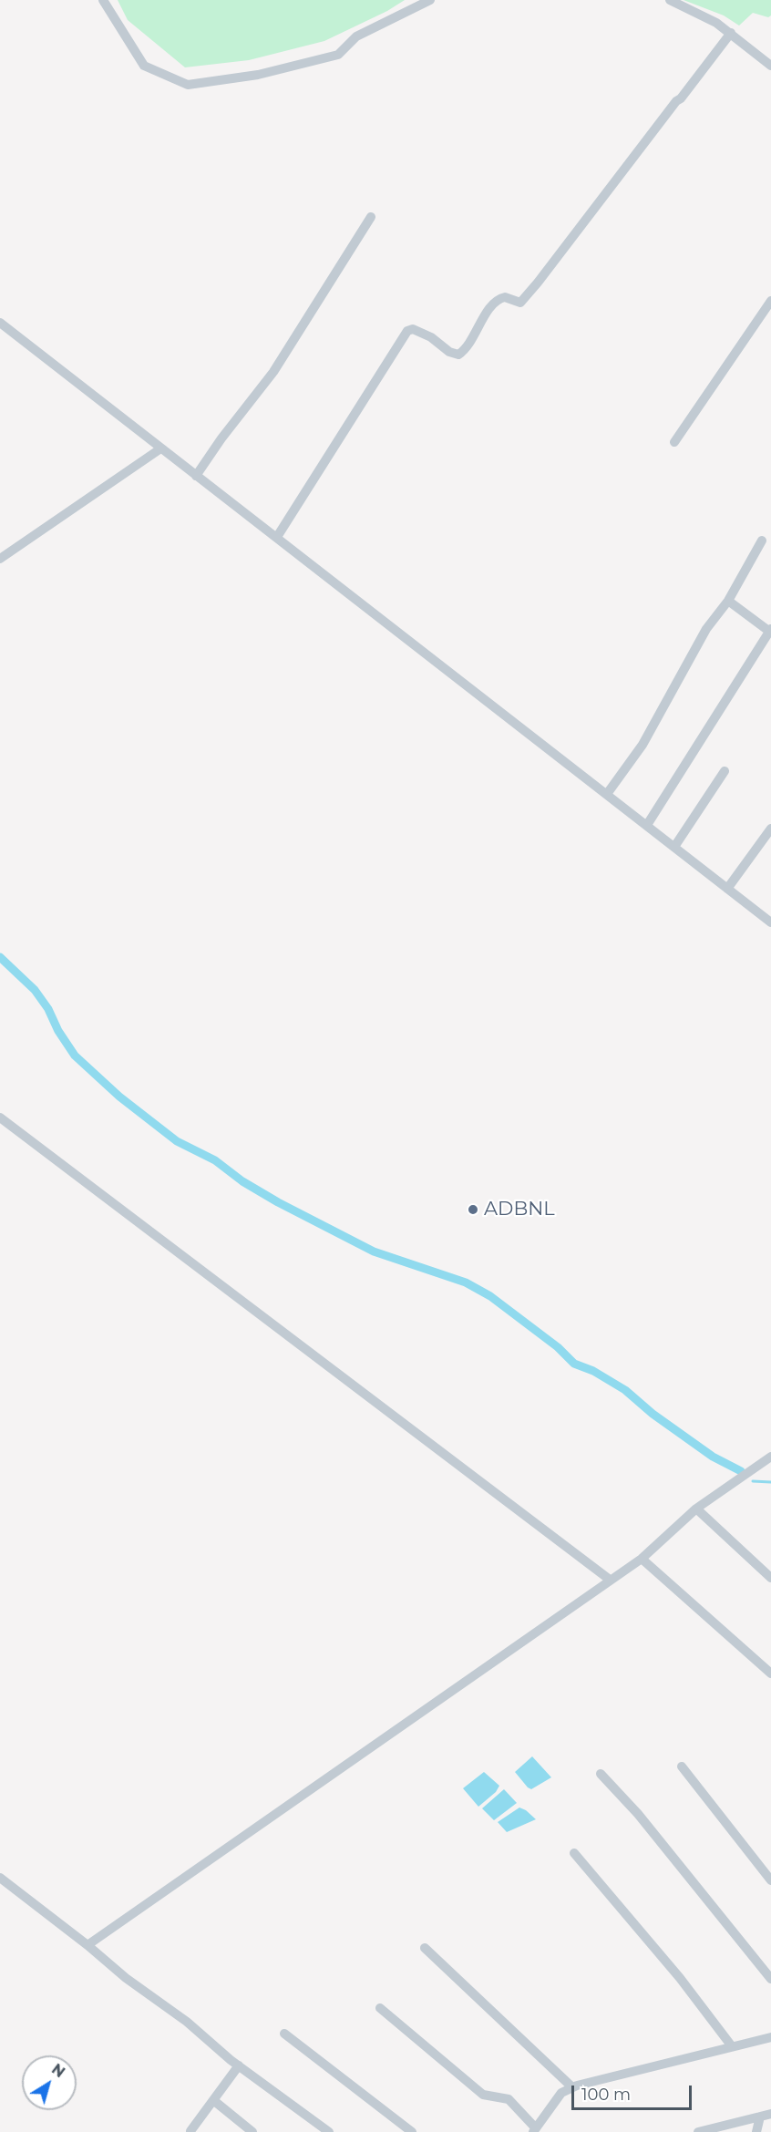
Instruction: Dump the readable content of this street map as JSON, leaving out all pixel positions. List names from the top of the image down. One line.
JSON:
{"places":["ADBNL"],"scale_bar":"100 m","north":"top right"}
